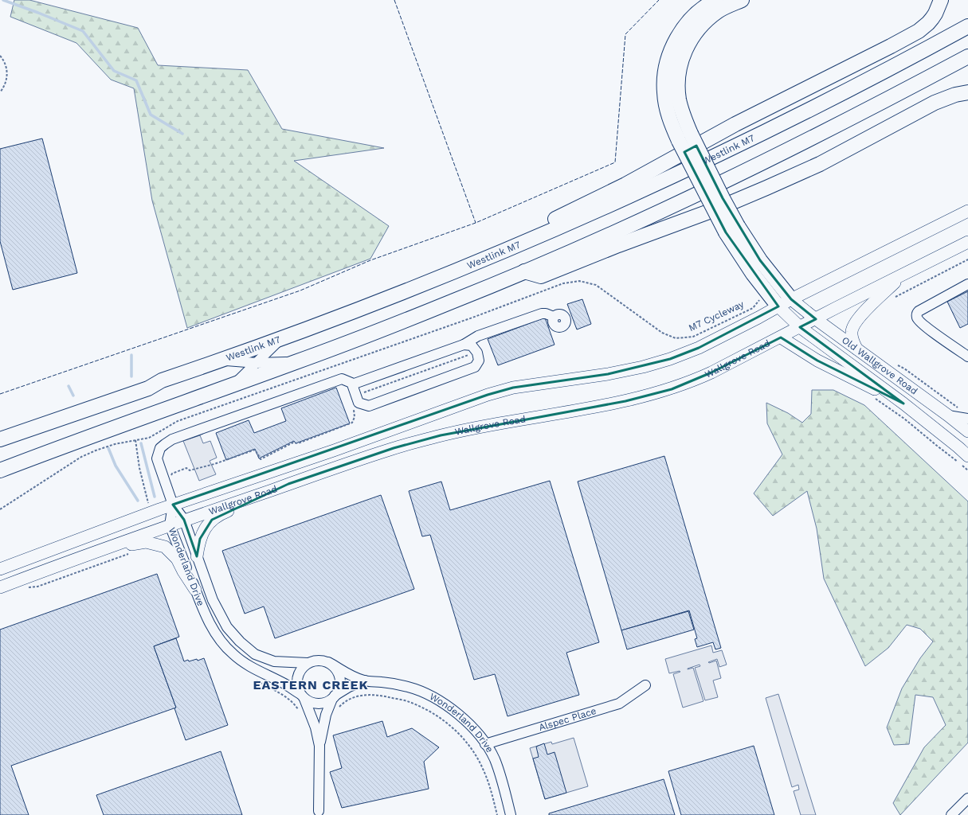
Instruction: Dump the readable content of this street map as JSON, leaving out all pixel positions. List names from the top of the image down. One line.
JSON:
{"streets":{"highway":["Westlink M7"],"main road":["Wallgrove Road","Old Wallgrove Road"],"street":["Wonderland Drive","Alspec Place"],"path":["M7 Cycleway"]},"crossings":[["Wallgrove Road","Old Wallgrove Road"],["Wallgrove Road","Wonderland Drive"],["Wonderland Drive","Alspec Place"]],"districts":["EASTERN CREEK"]}
